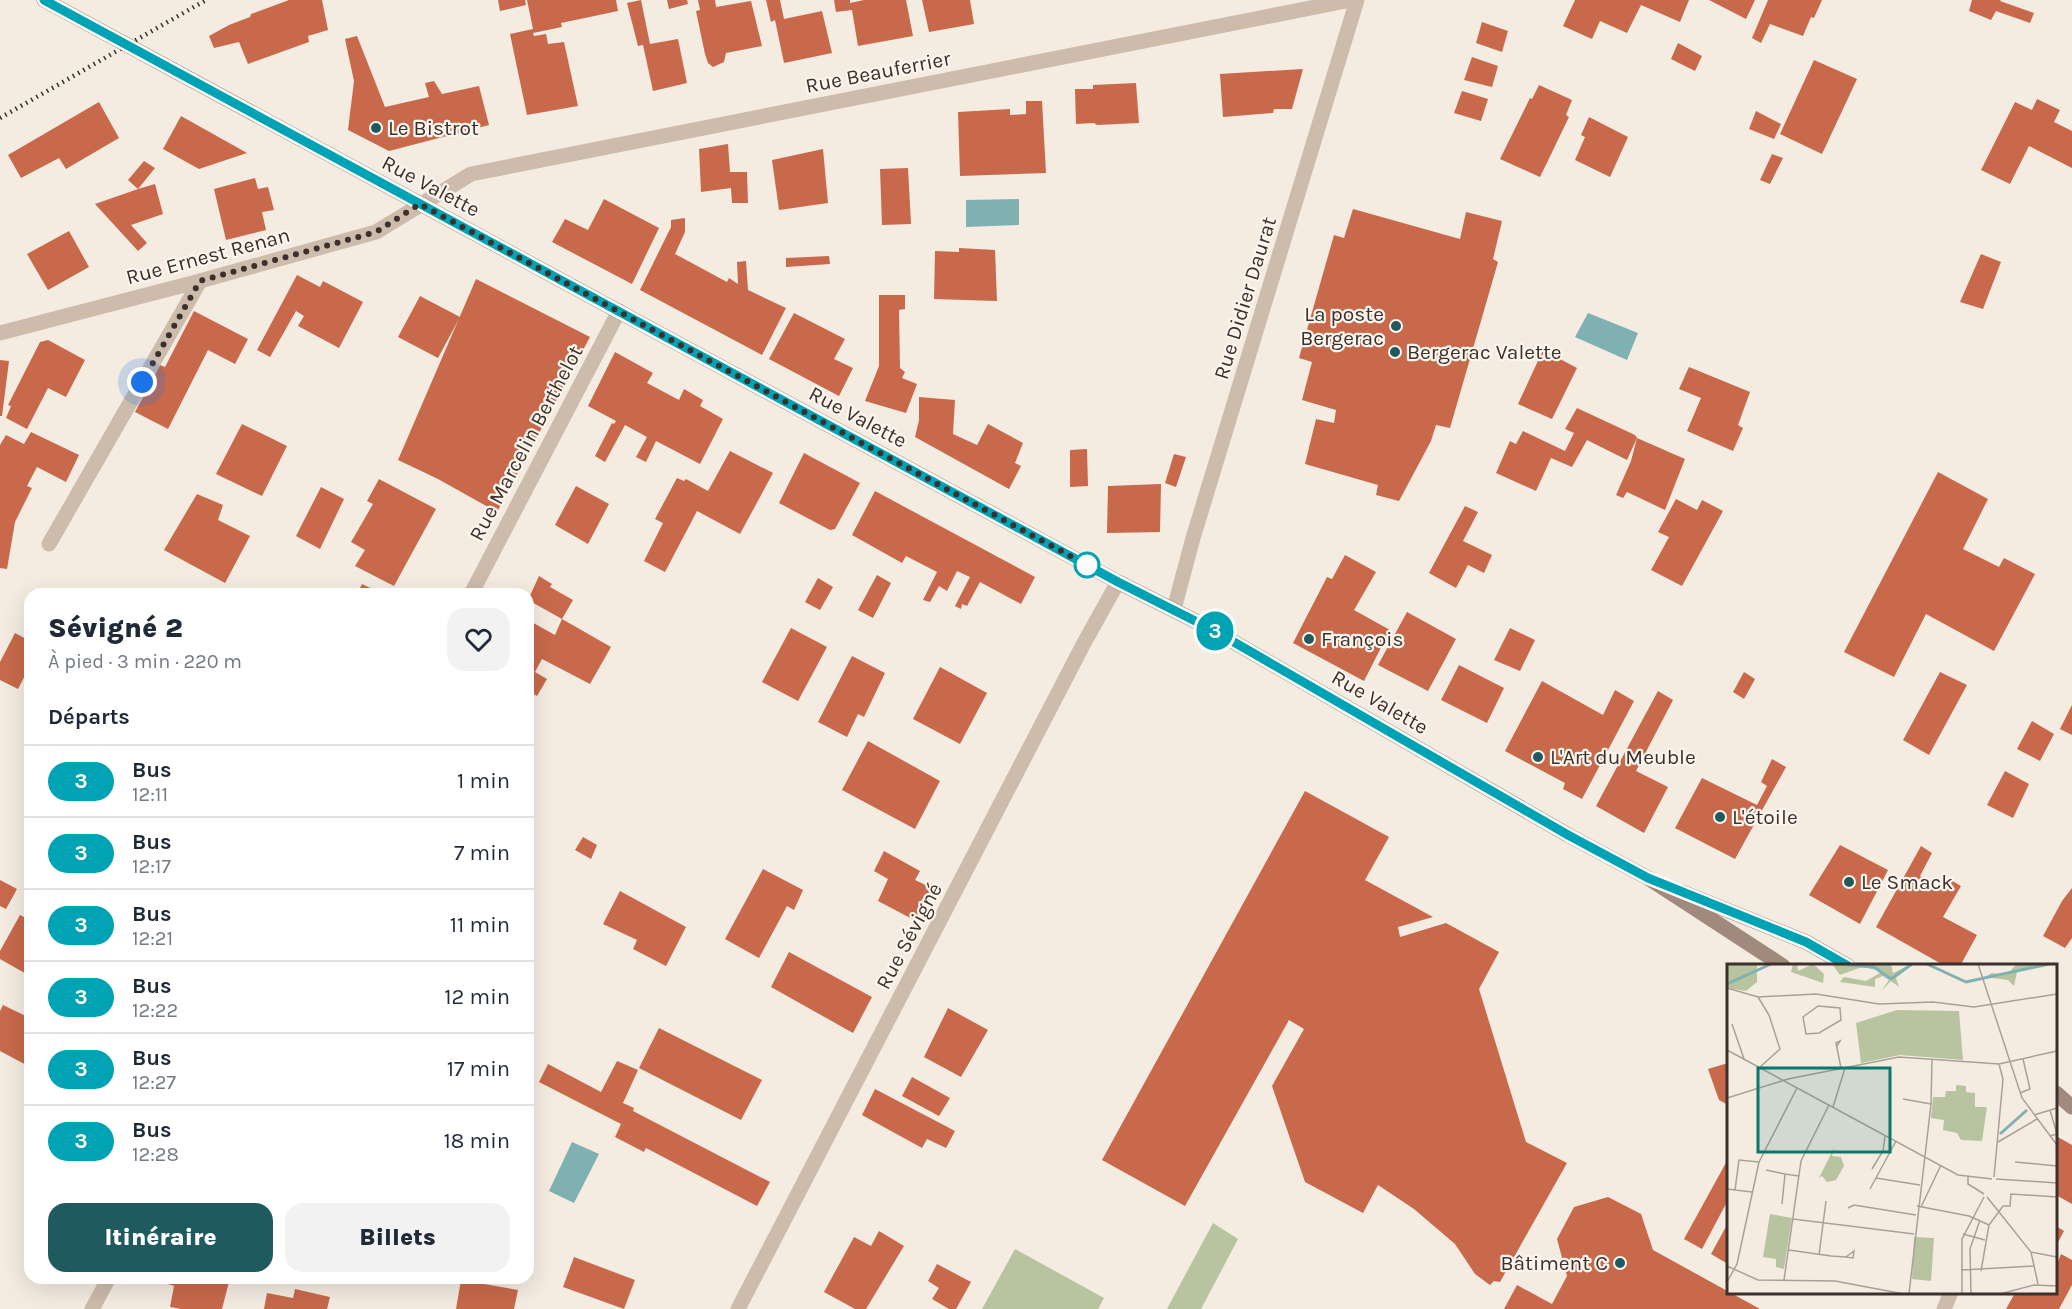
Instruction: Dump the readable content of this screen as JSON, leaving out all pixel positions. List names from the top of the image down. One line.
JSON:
{"streets":{"main road":["Rue Valette"],"street":["Rue Beauferrier","Rue Ernest Renan","Rue Didier Daurat","Rue Marcelin Berthelot","Rue Sévigné"]},"crossings":[["Rue Beauferrier","Rue Valette"],["Rue Beauferrier","Rue Ernest Renan"],["Rue Valette","Rue Ernest Renan"],["Rue Valette","Rue Didier Daurat"],["Rue Valette","Rue Marcelin Berthelot"],["Rue Valette","Rue Sévigné"]],"places":["Le Bistrot","La poste Bergerac","Bergerac Valette","François","L'Art du Meuble","L'étoile","Le Smack","Bâtiment C"],"lines":["bus line 3"],"page":{"on_map":"3","heading":[["Sévigné 2","À pied · 3 min · 220 m"],"Départs"],"list":[{"mark":"3","name":"Bus","note":"12:11","value":"1 min"},{"mark":"3","name":"Bus","note":"12:17","value":"7 min"},{"mark":"3","name":"Bus","note":"12:21","value":"11 min"},{"mark":"3","name":"Bus","note":"12:22","value":"12 min"},{"mark":"3","name":"Bus","note":"12:27","value":"17 min"},{"mark":"3","name":"Bus","note":"12:28","value":"18 min"}],"buttons":["Itinéraire","Billets"]}}
